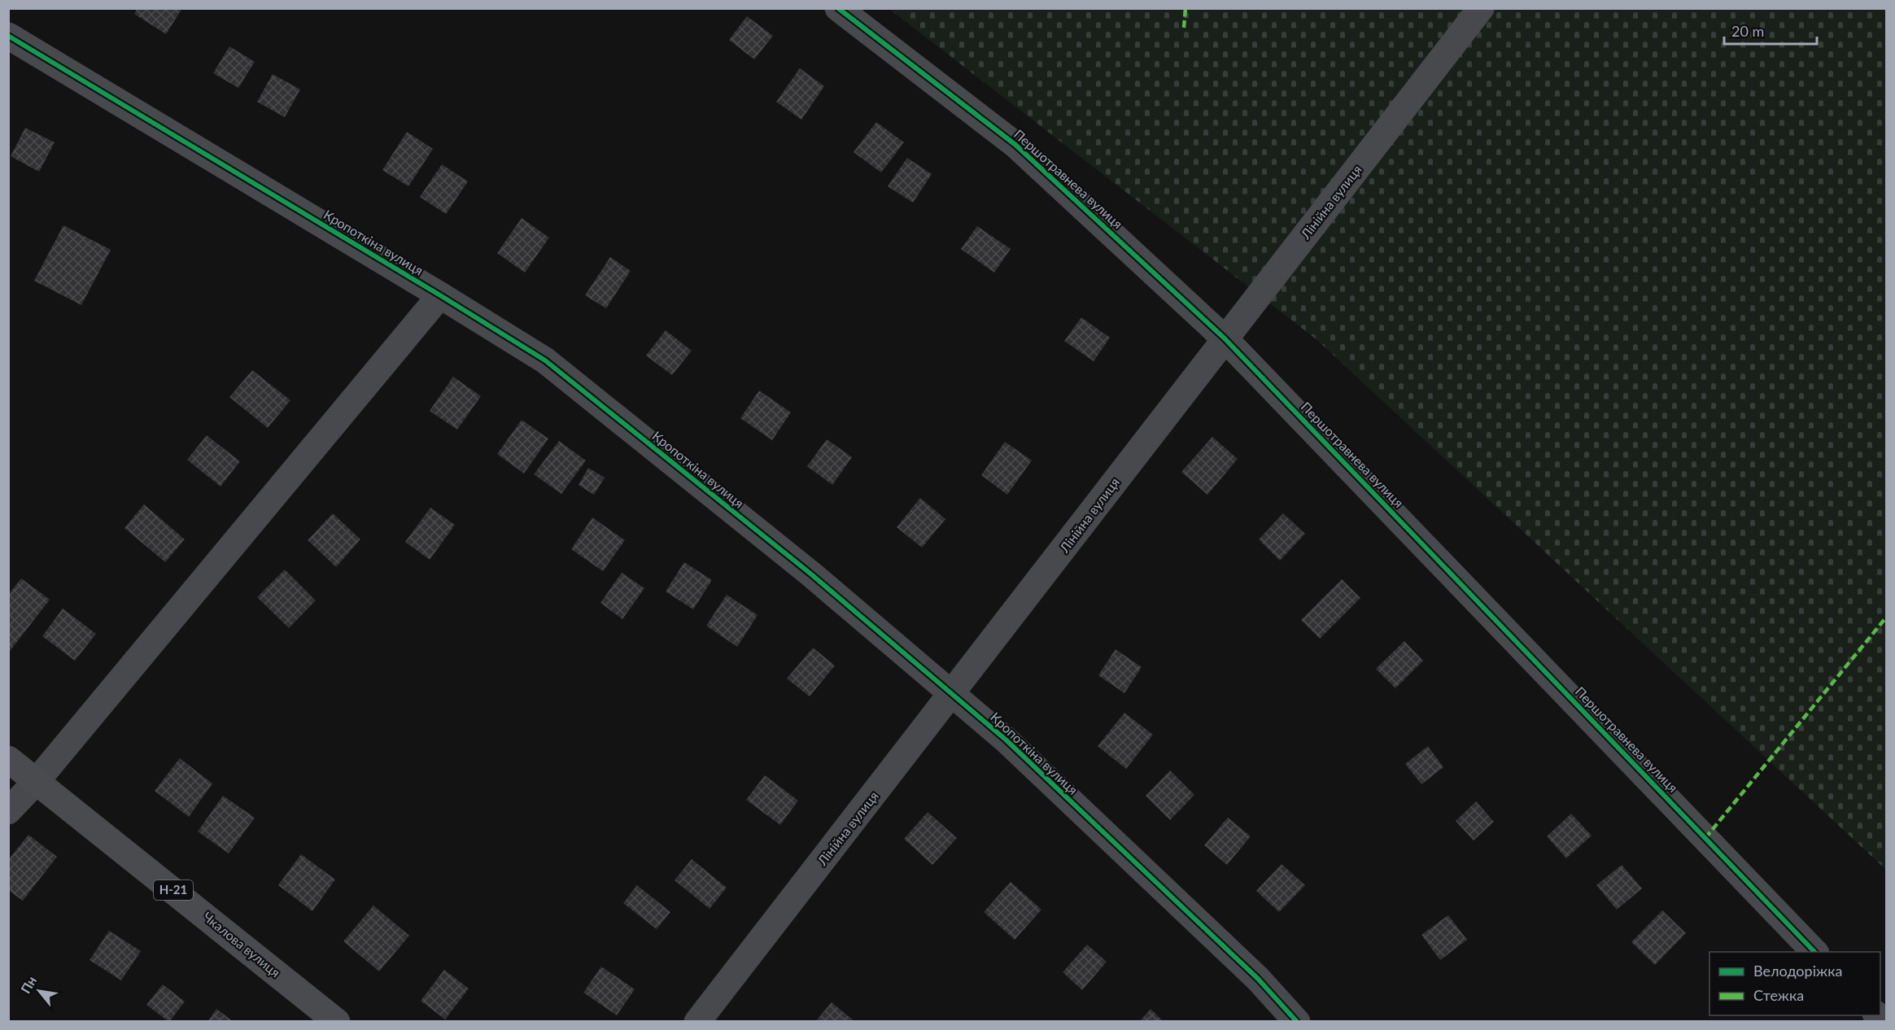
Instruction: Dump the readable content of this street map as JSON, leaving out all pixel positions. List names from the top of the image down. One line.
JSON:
{"streets":{"main road":["Н-21","Чкалова вулиця"],"street":["Першотравнева вулиця","Лінійна вулиця","Кропоткіна вулиця"]},"crossings":[["Першотравнева вулиця","Лінійна вулиця"],["Лінійна вулиця","Кропоткіна вулиця"]],"legend":["Велодоріжка","Стежка"],"scale_bar":"20 m","north":"top left"}
